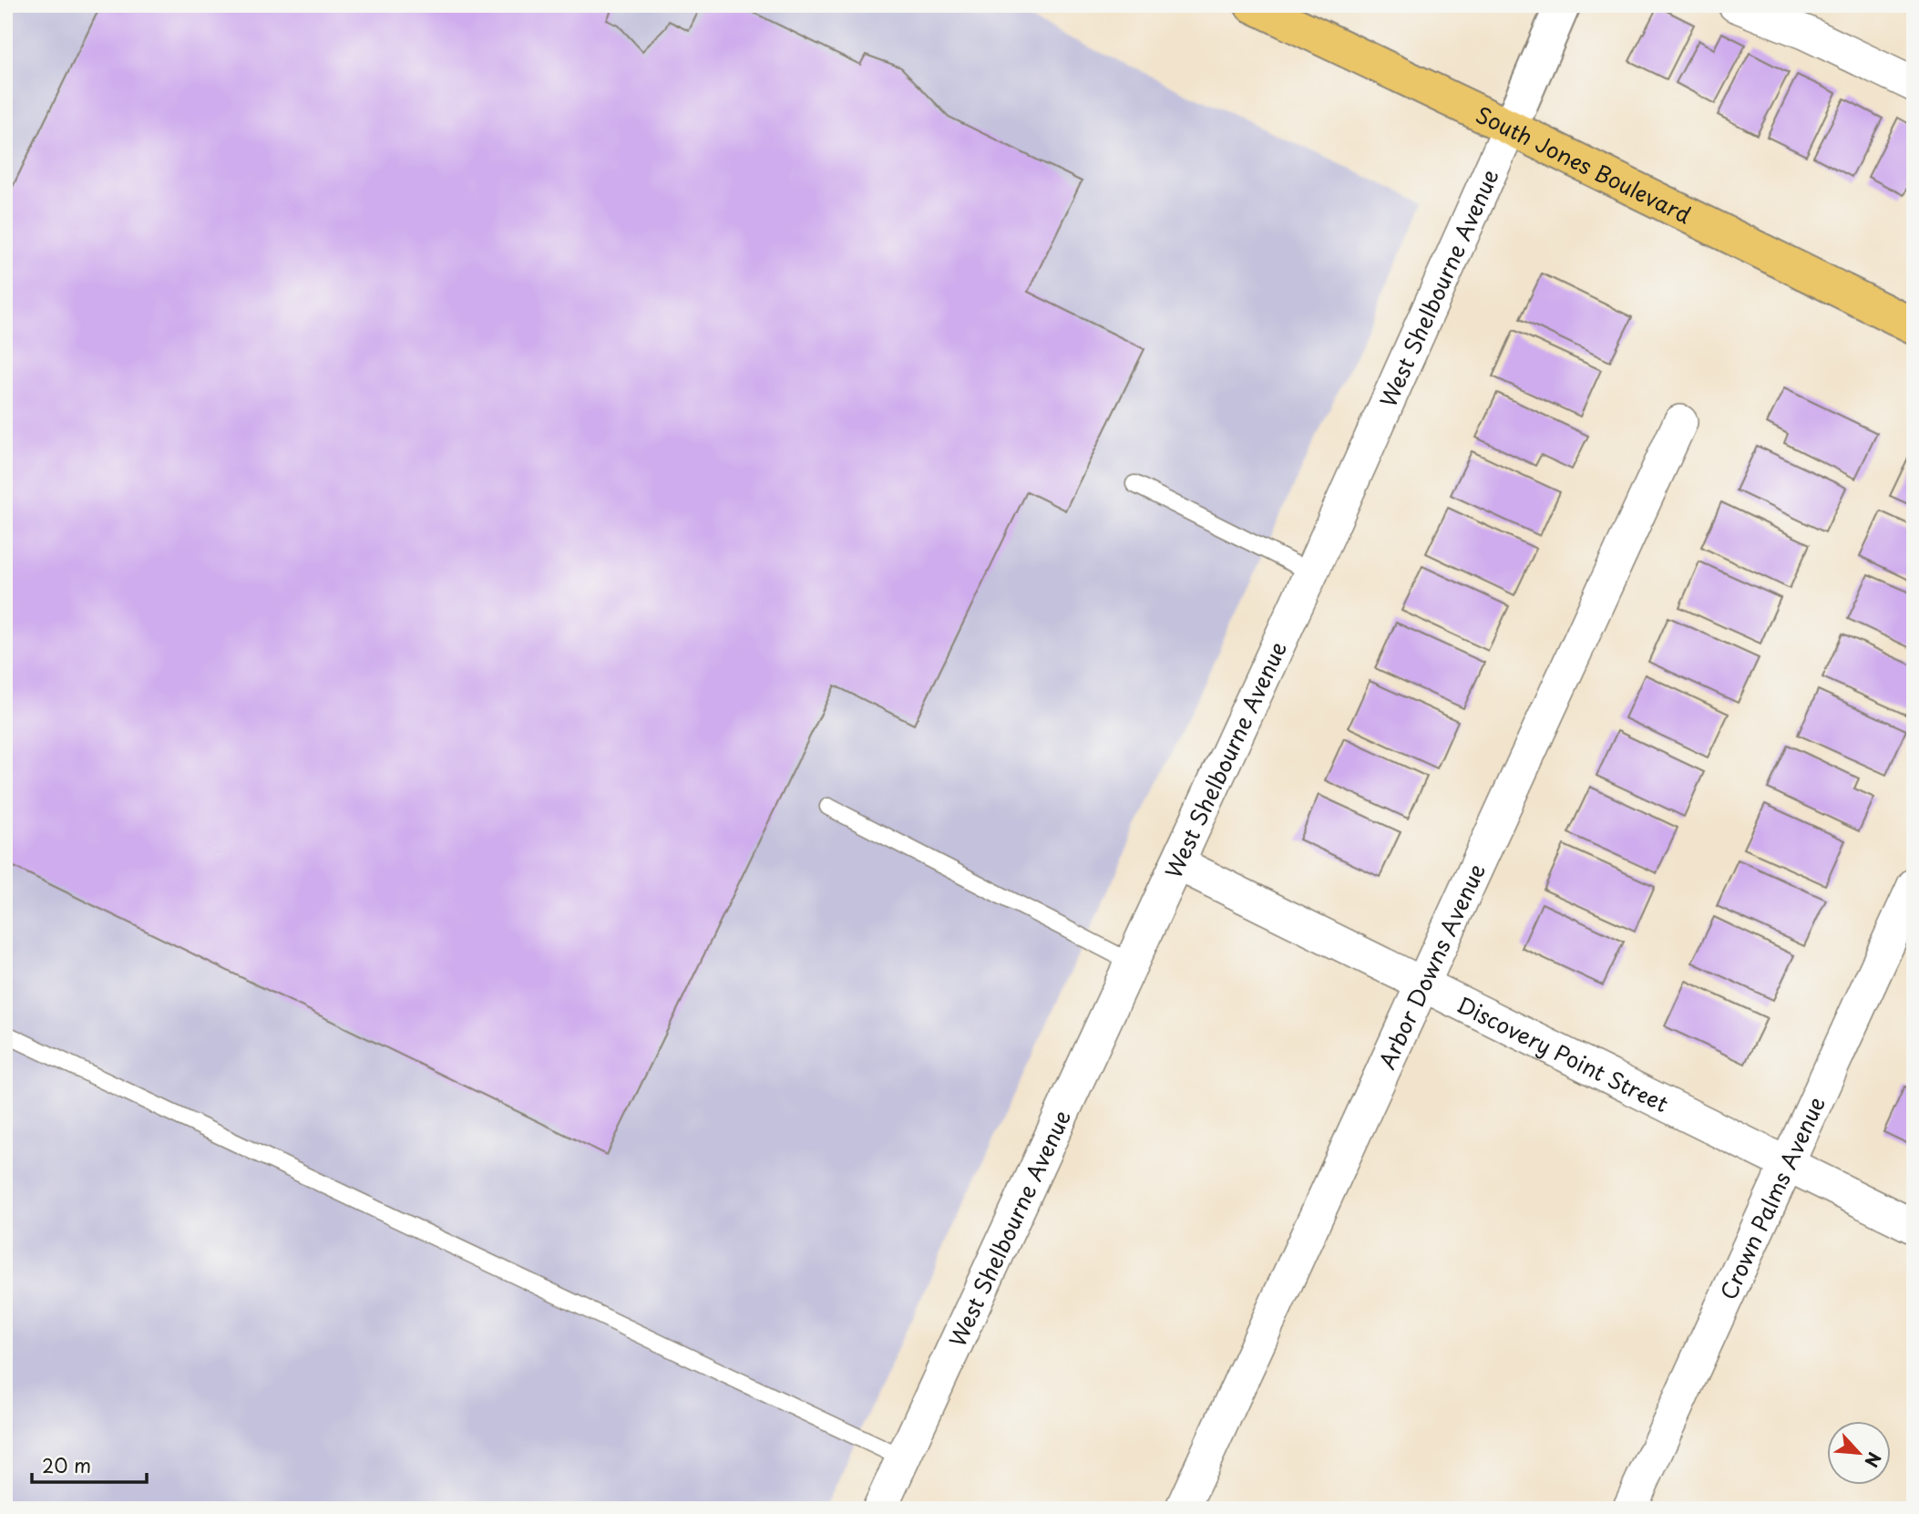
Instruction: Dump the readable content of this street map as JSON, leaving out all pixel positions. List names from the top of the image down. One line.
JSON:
{"streets":{"main road":["South Jones Boulevard"],"street":["West Shelbourne Avenue","Arbor Downs Avenue","Discovery Point Street","Crown Palms Avenue"]},"crossings":[["South Jones Boulevard","West Shelbourne Avenue"],["West Shelbourne Avenue","Discovery Point Street"],["Arbor Downs Avenue","Discovery Point Street"],["Discovery Point Street","Crown Palms Avenue"]],"scale_bar":"20 m","north":"bottom right"}
